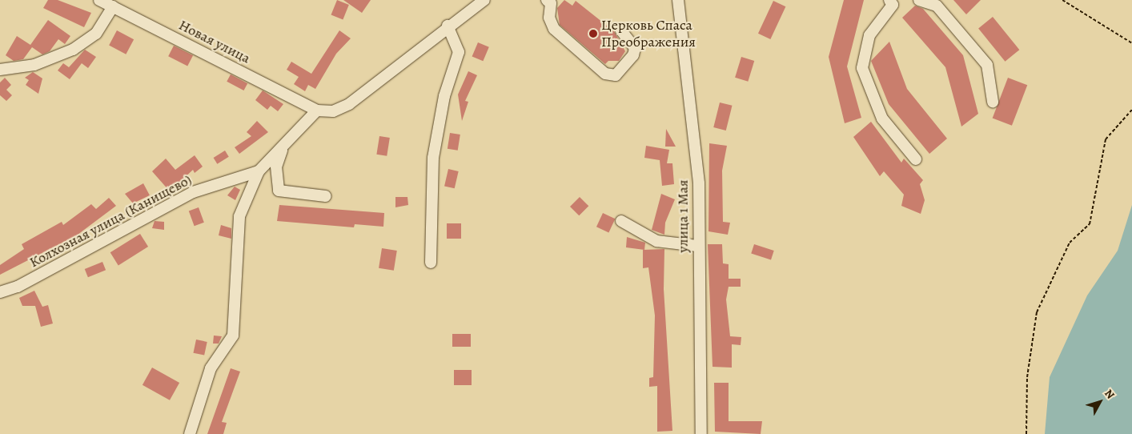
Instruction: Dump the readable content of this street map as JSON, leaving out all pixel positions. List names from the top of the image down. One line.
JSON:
{"streets":{"street":["Новая улица","улица 1 Мая","Колхозная улица (Канищево)"]},"crossings":[["Новая улица","Колхозная улица (Канищево)"]],"places":["Церковь Спаса Преображения"],"north":"top right"}
